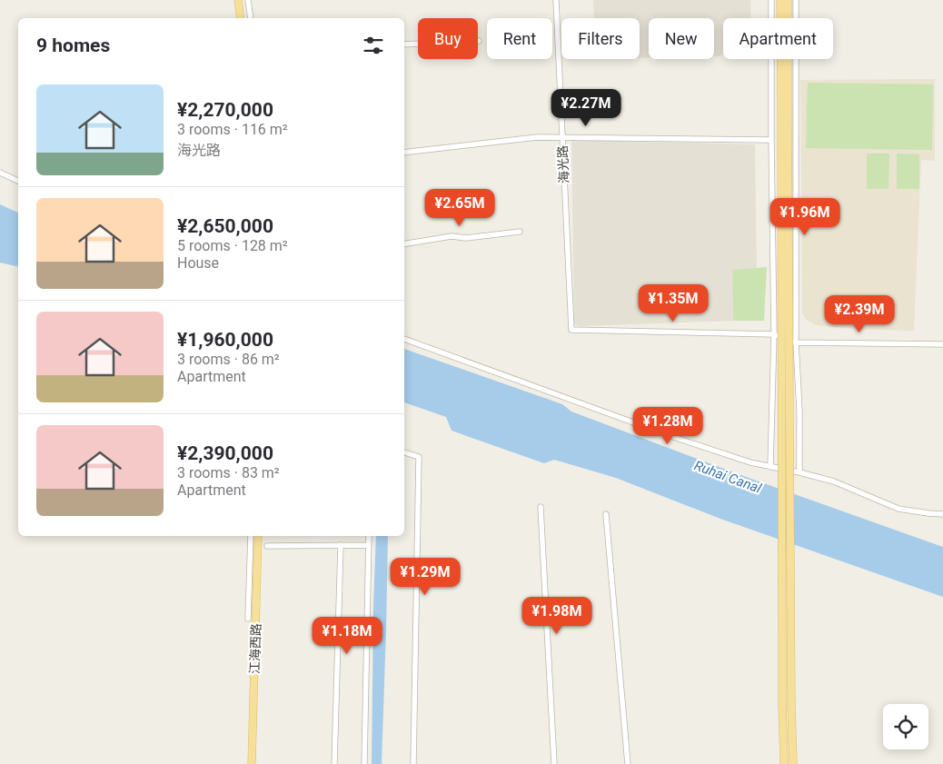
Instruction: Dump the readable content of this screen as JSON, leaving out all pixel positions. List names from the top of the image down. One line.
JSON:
{"streets":{"main road":["江海西路"],"street":["海光路"]},"water":["Ruhai Canal"],"page":{"chip":["Buy","Rent","Filters","New","Apartment"],"heading":"9 homes","list":[{"name":"¥2,270,000","note":"3 rooms · 116 m² · 海光路"},{"name":"¥2,650,000","note":"5 rooms · 128 m² · House"},{"name":"¥1,960,000","note":"3 rooms · 86 m² · Apartment"},{"name":"¥2,390,000","note":"3 rooms · 83 m² · Apartment"}],"price":["¥2.27M","¥2.65M","¥1.96M","¥1.35M","¥2.39M","¥1.28M","¥1.29M","¥1.98M","¥1.18M"]}}
